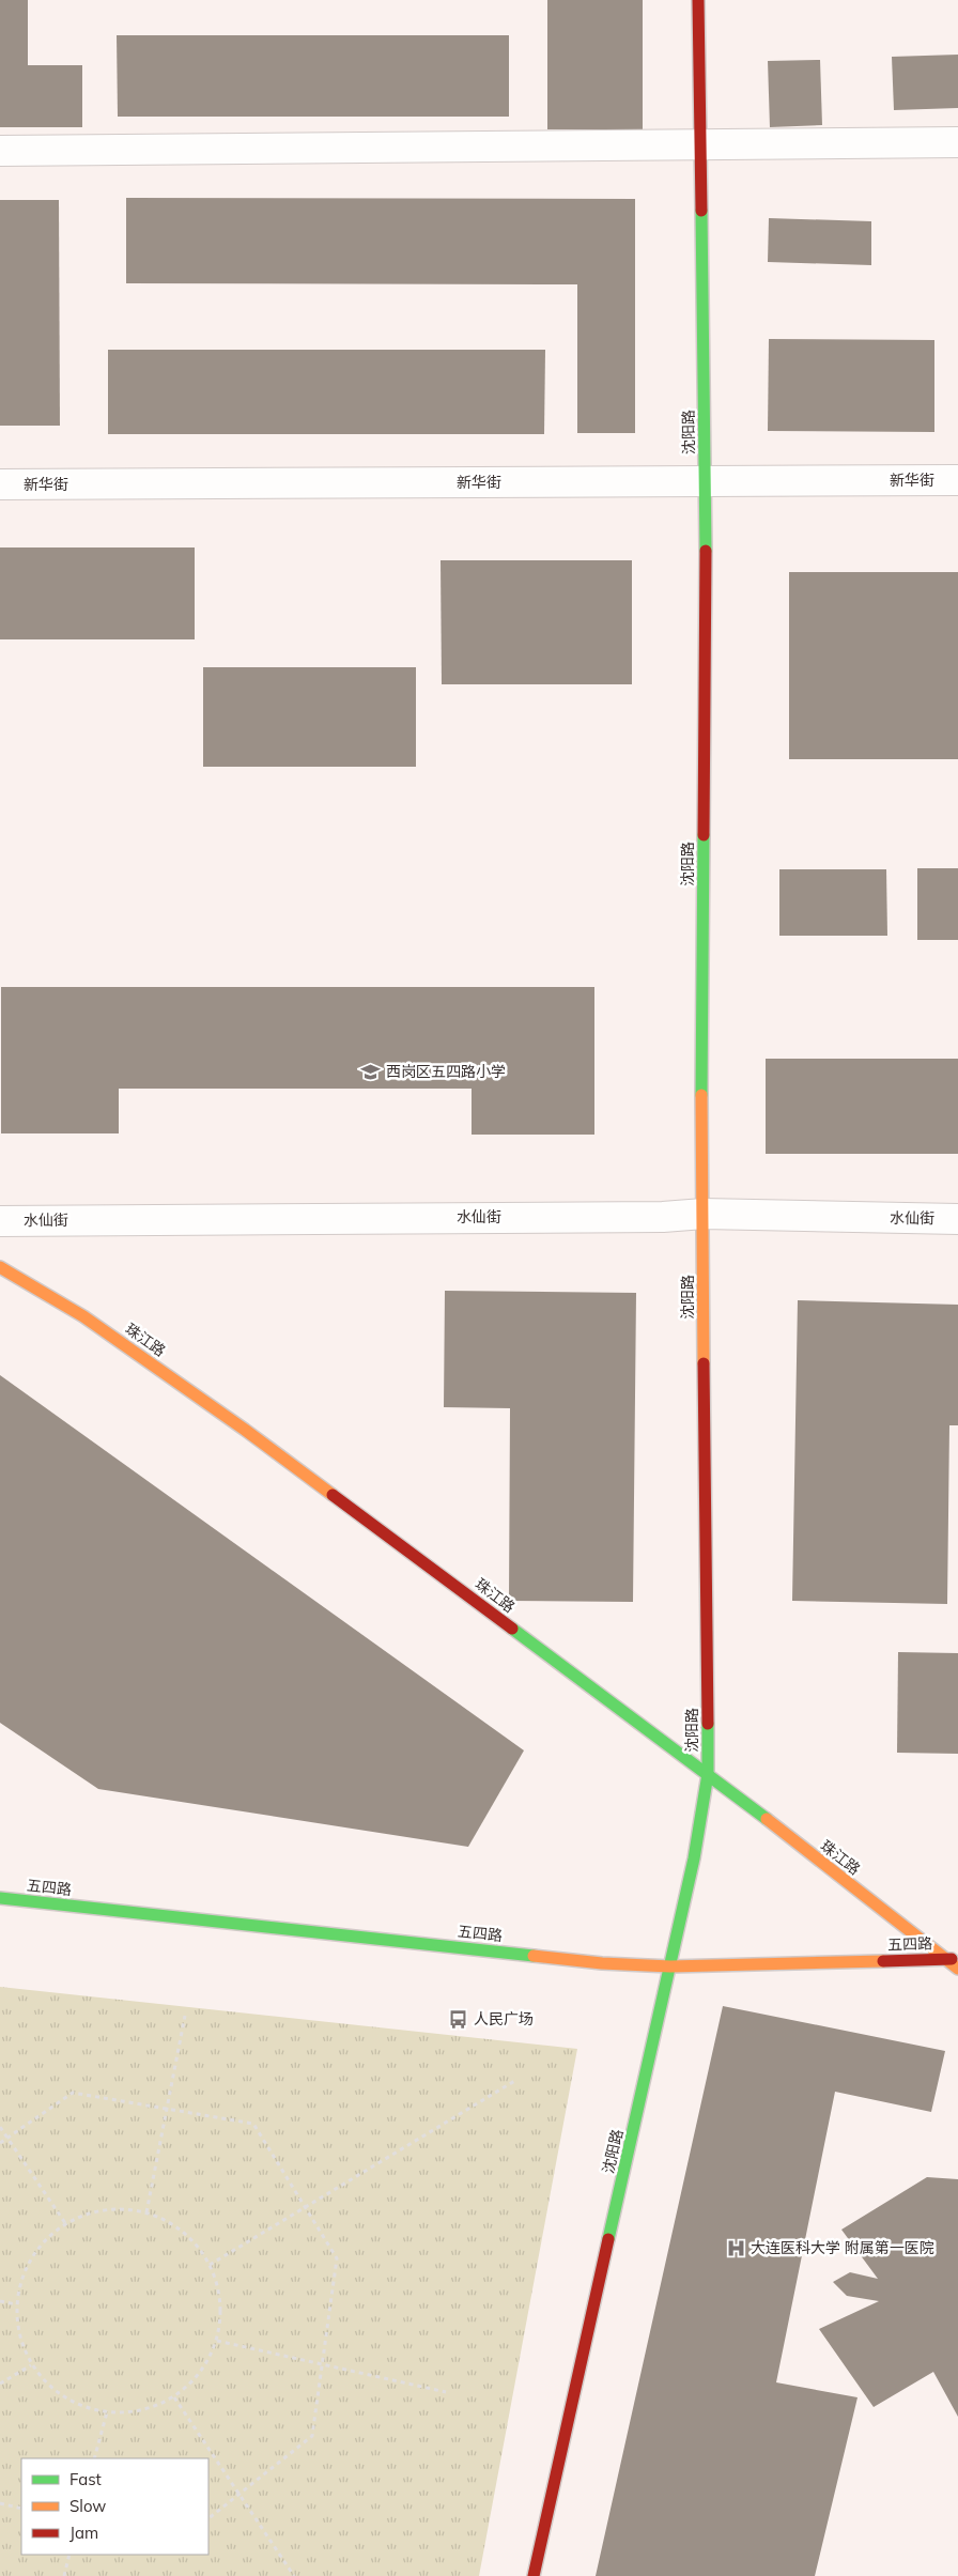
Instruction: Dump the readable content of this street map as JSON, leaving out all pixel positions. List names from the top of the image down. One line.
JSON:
{"streets":{"street":["沈阳路","新华街","水仙街","珠江路","五四路"]},"crossings":[["沈阳路","新华街"],["沈阳路","水仙街"],["沈阳路","珠江路"],["沈阳路","五四路"],["珠江路","五四路"]],"places":{"school or university":["西岗区五四路小学"],"bus stop":["人民广场"],"hospital":["大连医科大学 附属第一医院"]},"legend":["Fast","Slow","Jam"]}
